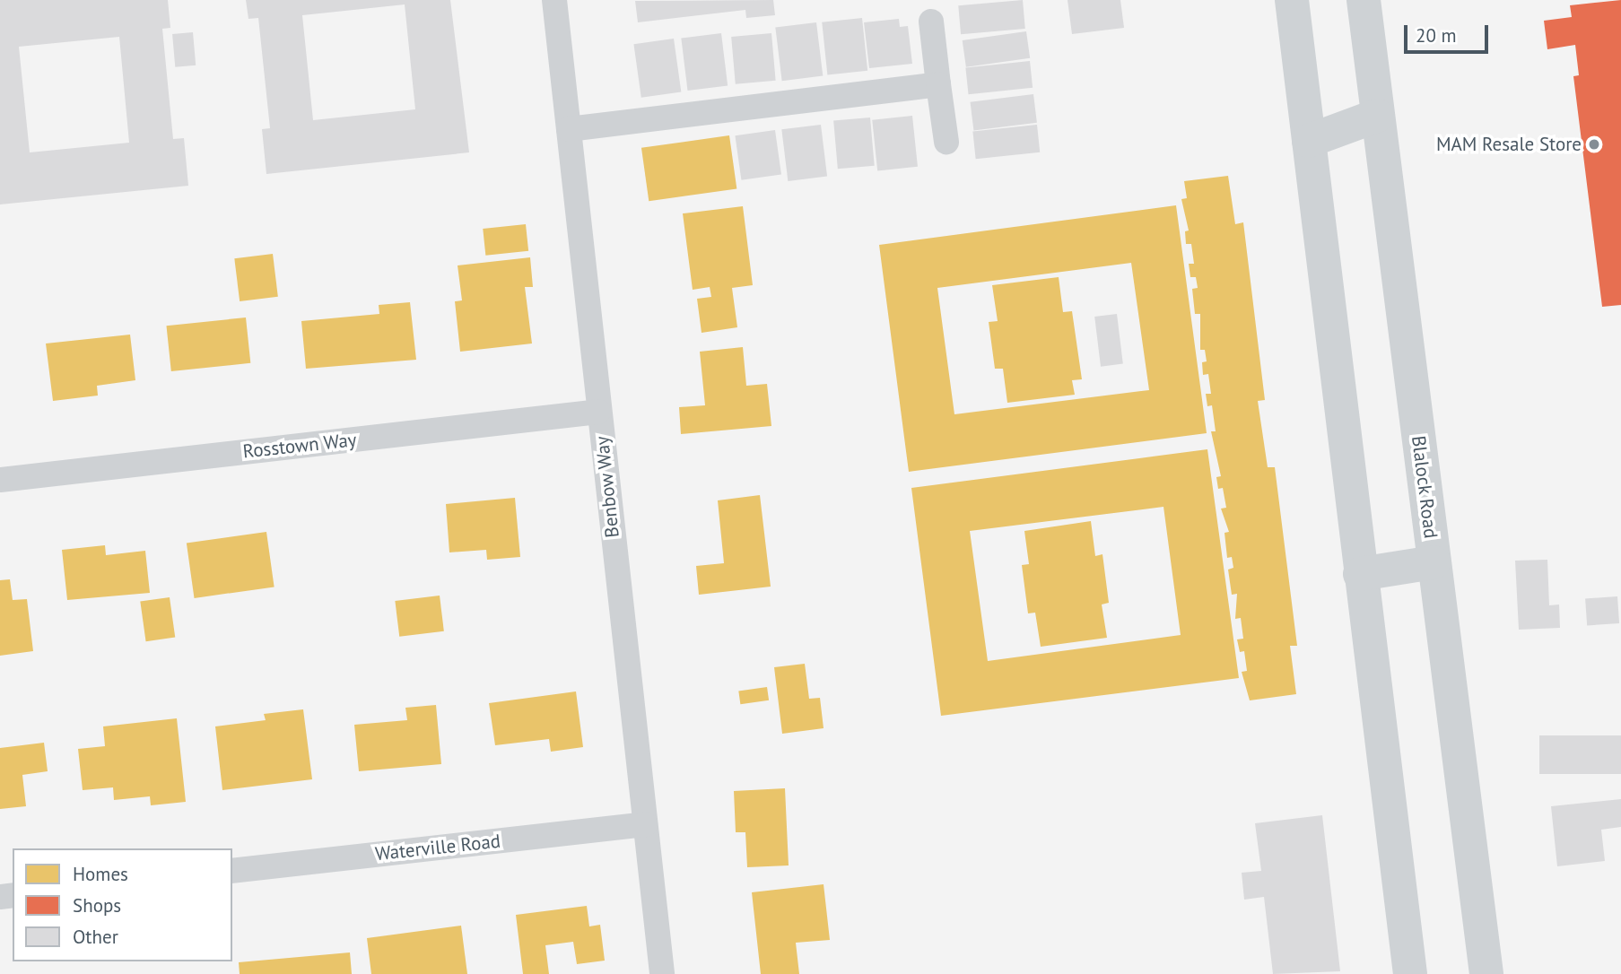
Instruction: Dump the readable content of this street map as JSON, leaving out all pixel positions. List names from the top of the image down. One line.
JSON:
{"streets":{"main road":["Blalock Road"],"street":["Rosstown Way","Benbow Way","Waterville Road"]},"crossings":[["Rosstown Way","Benbow Way"],["Benbow Way","Waterville Road"]],"places":["MAM Resale Store"],"legend":["Homes","Shops","Other"],"scale_bar":"20 m"}
